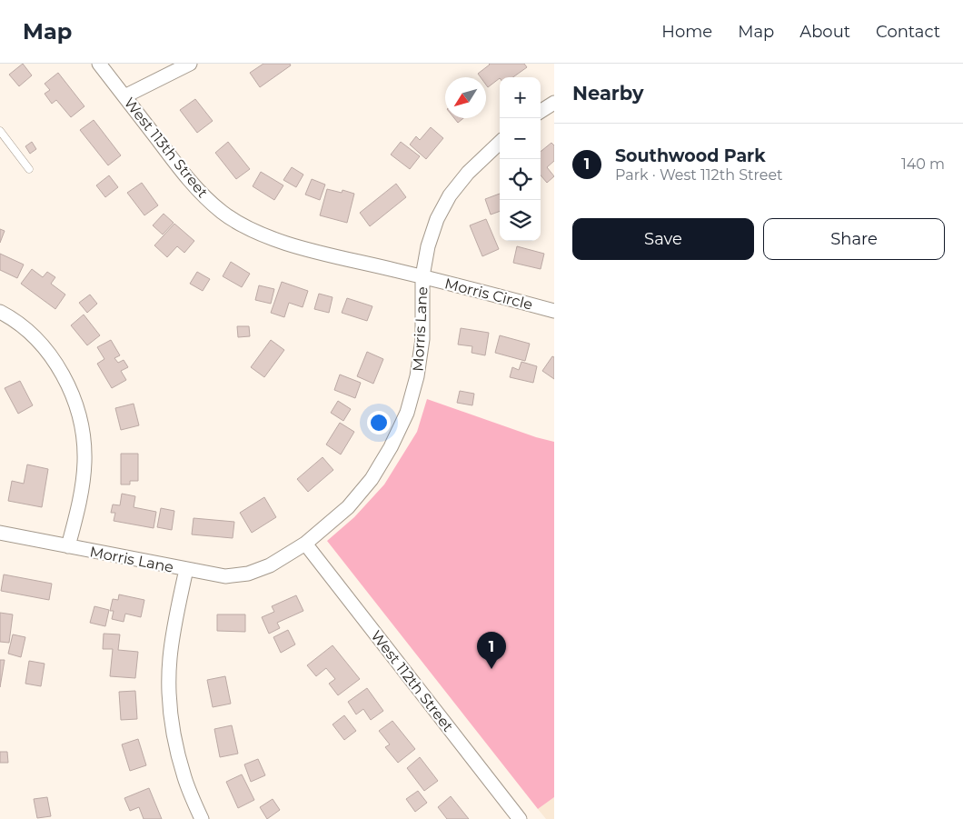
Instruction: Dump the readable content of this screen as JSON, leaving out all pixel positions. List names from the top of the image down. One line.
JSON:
{"streets":{"street":["West 113th Street","Morris Circle","Morris Lane","West 112th Street"]},"crossings":[["West 113th Street","Morris Circle"],["West 113th Street","Morris Lane"],["Morris Circle","Morris Lane"],["Morris Lane","West 112th Street"]],"north":"bottom left","page":{"header":"Map","nav":["Home","Map","About","Contact"],"heading":"Nearby","map_buttons":["+","−"],"list":[{"mark":"1","name":"Southwood Park","note":"Park · West 112th Street","value":"140 m"}],"buttons":["Save","Share"],"pins":"1"}}
